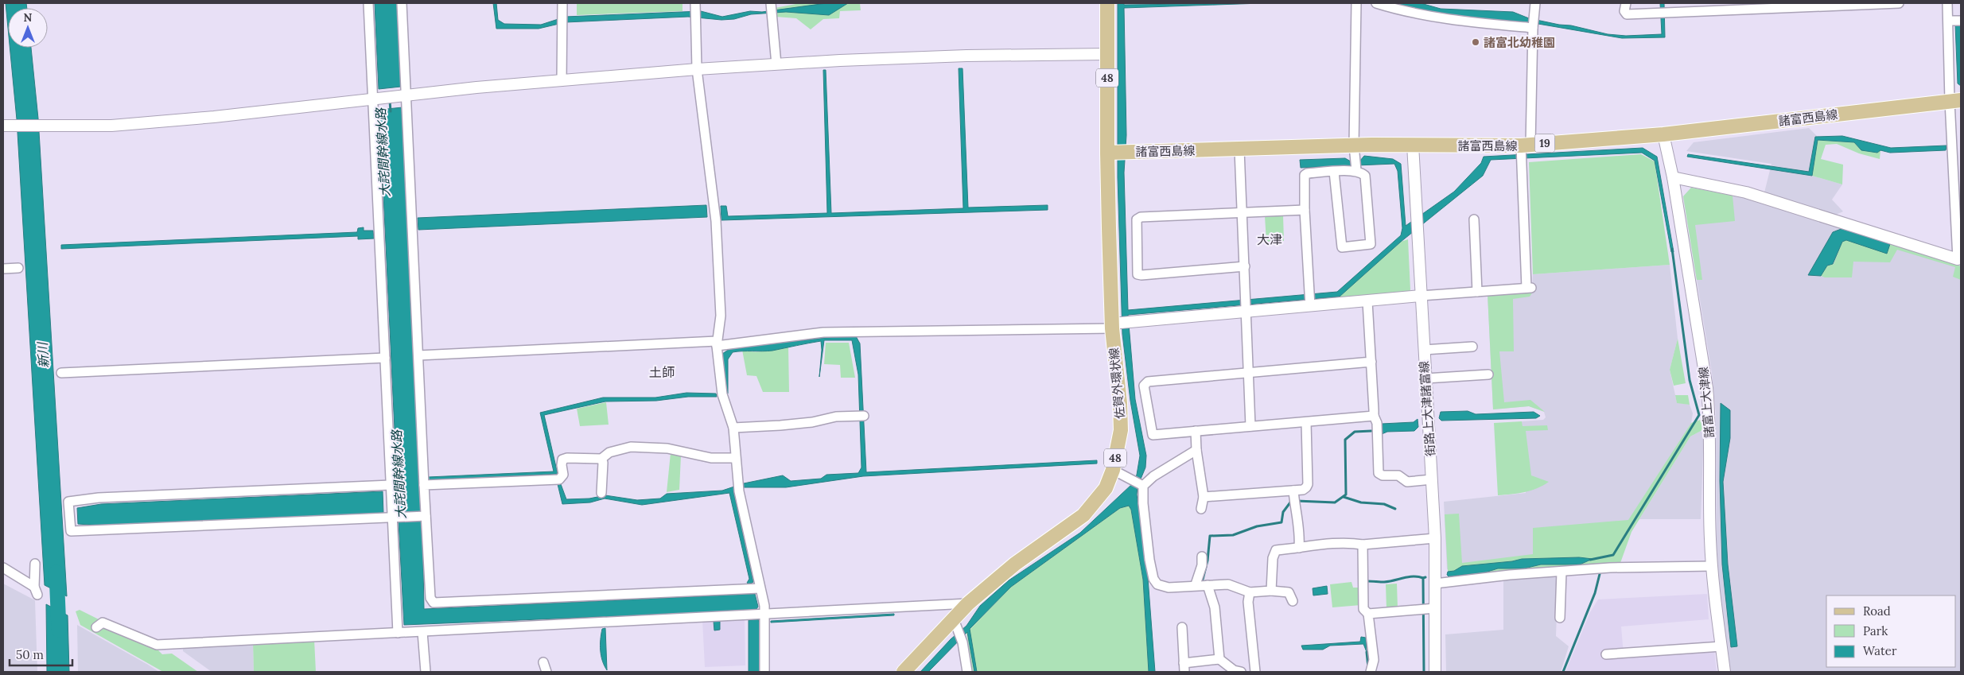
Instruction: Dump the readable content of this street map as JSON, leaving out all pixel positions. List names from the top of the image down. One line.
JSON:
{"streets":{"main road":["48","諸富西島線","19","佐賀外環状線"],"street":["諸富上大津線","街路上大津諸富線"]},"crossings":[["諸富西島線","佐賀外環状線"],["諸富西島線","諸富上大津線"],["諸富西島線","街路上大津諸富線"]],"districts":["大津","土師"],"water":["大詫間幹線水路","新川"],"places":["諸富北幼稚園"],"legend":["Road","Park","Water"],"scale_bar":"50 m","north":"top"}
